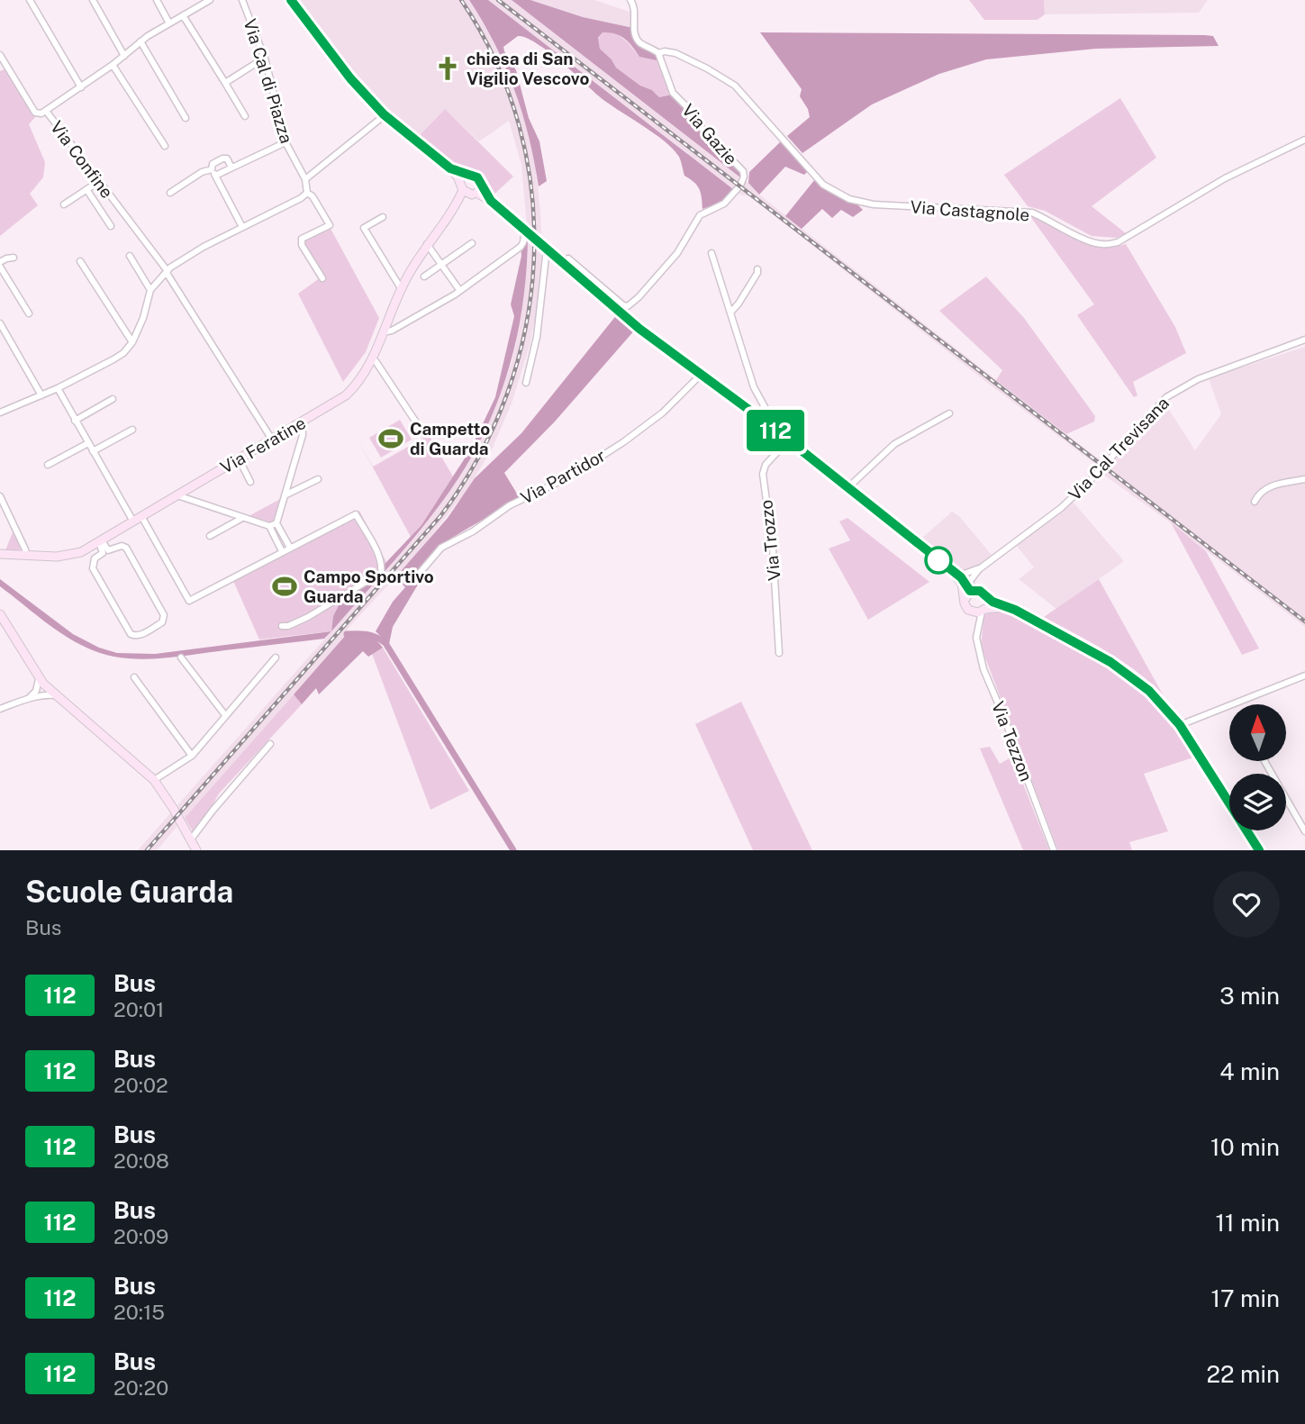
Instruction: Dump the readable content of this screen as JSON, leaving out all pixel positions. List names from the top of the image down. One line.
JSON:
{"streets":{"street":["Via Cal di Piazza","Via Gazie","Via Confine","Via Castagnole","Via Feratine","Via Cal Trevisana","Via Partidor","Via Trozzo","Via Tezzon"]},"crossings":[["Via Gazie","Via Castagnole"],["Via Confine","Via Feratine"]],"places":{"church":["chiesa di San Vigilio Vescovo"],"sports":["Campetto di Guarda","Campo Sportivo Guarda"]},"lines":["bus line 112"],"north":"top","page":{"on_map":"112","heading":["Scuole Guarda","Bus"],"list":[{"mark":"112","name":"Bus","note":"20:01","value":"3 min"},{"mark":"112","name":"Bus","note":"20:02","value":"4 min"},{"mark":"112","name":"Bus","note":"20:08","value":"10 min"},{"mark":"112","name":"Bus","note":"20:09","value":"11 min"},{"mark":"112","name":"Bus","note":"20:15","value":"17 min"},{"mark":"112","name":"Bus","note":"20:20","value":"22 min"}]}}
